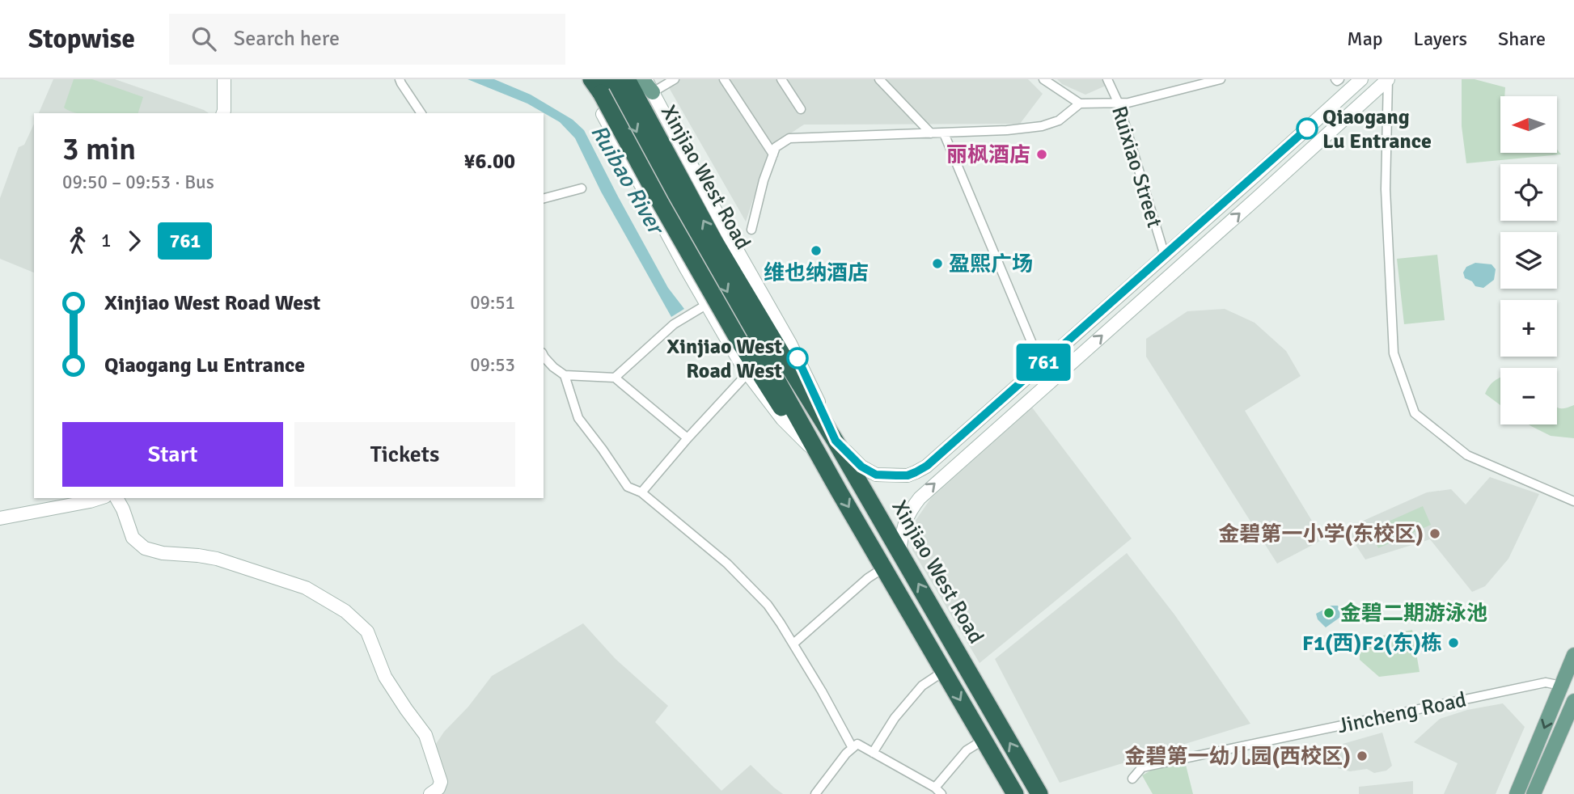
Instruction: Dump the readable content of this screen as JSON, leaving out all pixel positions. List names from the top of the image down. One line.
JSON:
{"streets":{"highway":["Xinjiao West Road"],"street":["Ruixiao Street","Jincheng Road"]},"water":["Ruibao River"],"places":["Qiaogang Lu Entrance","丽枫酒店","维也纳酒店","盈熙广场","Xinjiao West Road West","金碧第一小学(东校区)","金碧二期游泳池","F1(西)F2(东)栋","金碧第一幼儿园(西校区)"],"lines":["bus line 761"],"north":"left","page":{"header":"Stopwise","search":"Search here","nav":["Map","Layers","Share"],"on_map":"761","map_buttons":["+","−"],"heading":["3 min","09:50 – 09:53 · Bus","¥6.00"],"legs":["1","761"],"list":[{"name":"Xinjiao West Road West","value":"09:51"},{"name":"Qiaogang Lu Entrance","value":"09:53"}],"buttons":["Start","Tickets"]}}
